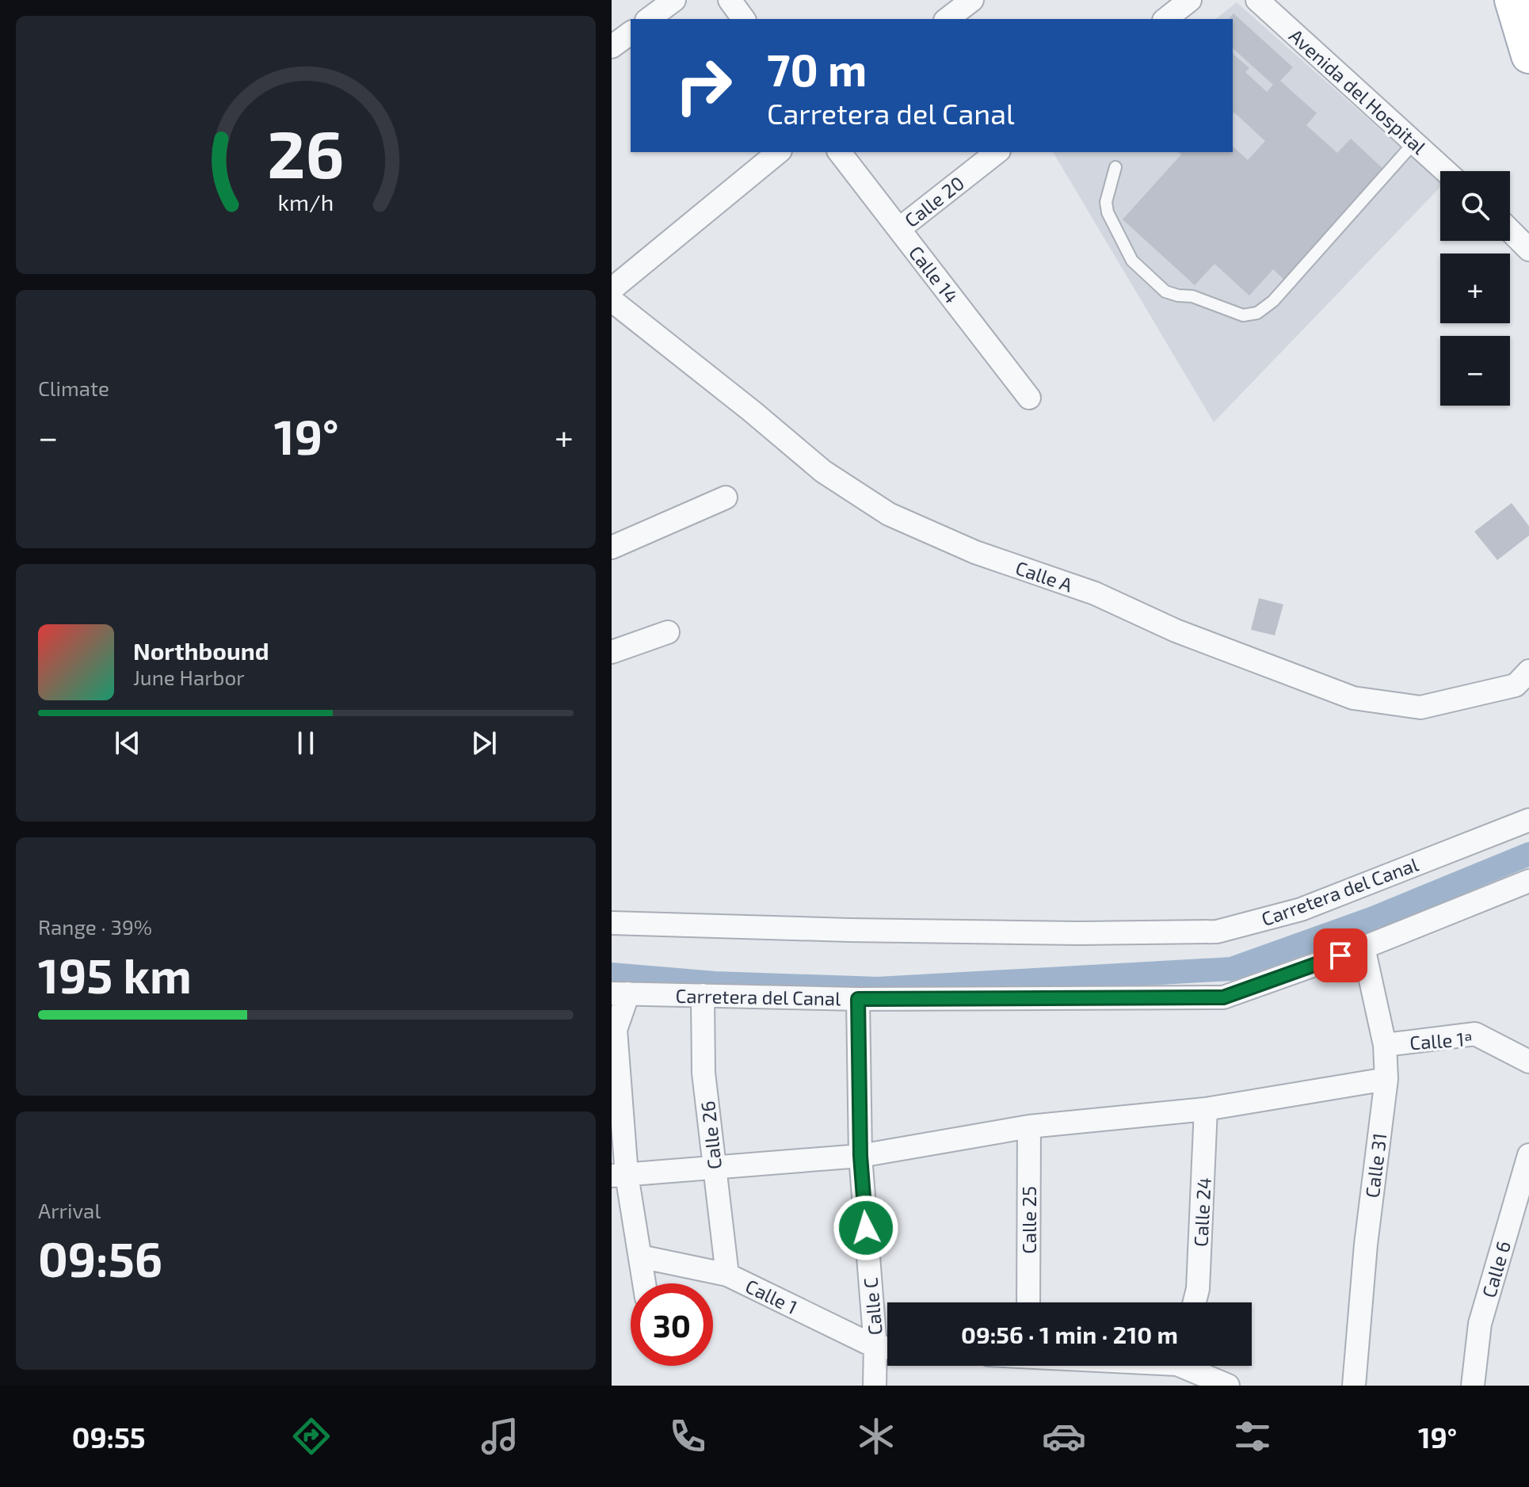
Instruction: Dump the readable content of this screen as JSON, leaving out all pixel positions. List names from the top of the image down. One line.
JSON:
{"streets":{"street":["Avenida del Hospital","Calle 20","Calle 14","Calle A","Carretera del Canal","Calle 1ª","Calle 26","Calle 31","Calle 24","Calle 25","Calle 6","Calle 1","Calle C"]},"crossings":[["Calle 20","Calle 14"],["Carretera del Canal","Calle 26"],["Carretera del Canal","Calle 31"],["Carretera del Canal","Calle C"],["Calle 1ª","Calle 31"],["Calle 26","Calle 1"],["Calle 1","Calle C"]],"page":{"turn":["70 m","Carretera del Canal"],"map_buttons":["+","−"],"tile":["Climate",["Range · 39%","195 km"],["Arrival","09:56"]],"heat":["−","19°","+"],"song":["Northbound","June Harbor"],"limit":"30","trip":"09:56 · 1 min · 210 m","tabs":["09:55","19°"],"gauge":["26","km/h"]}}
